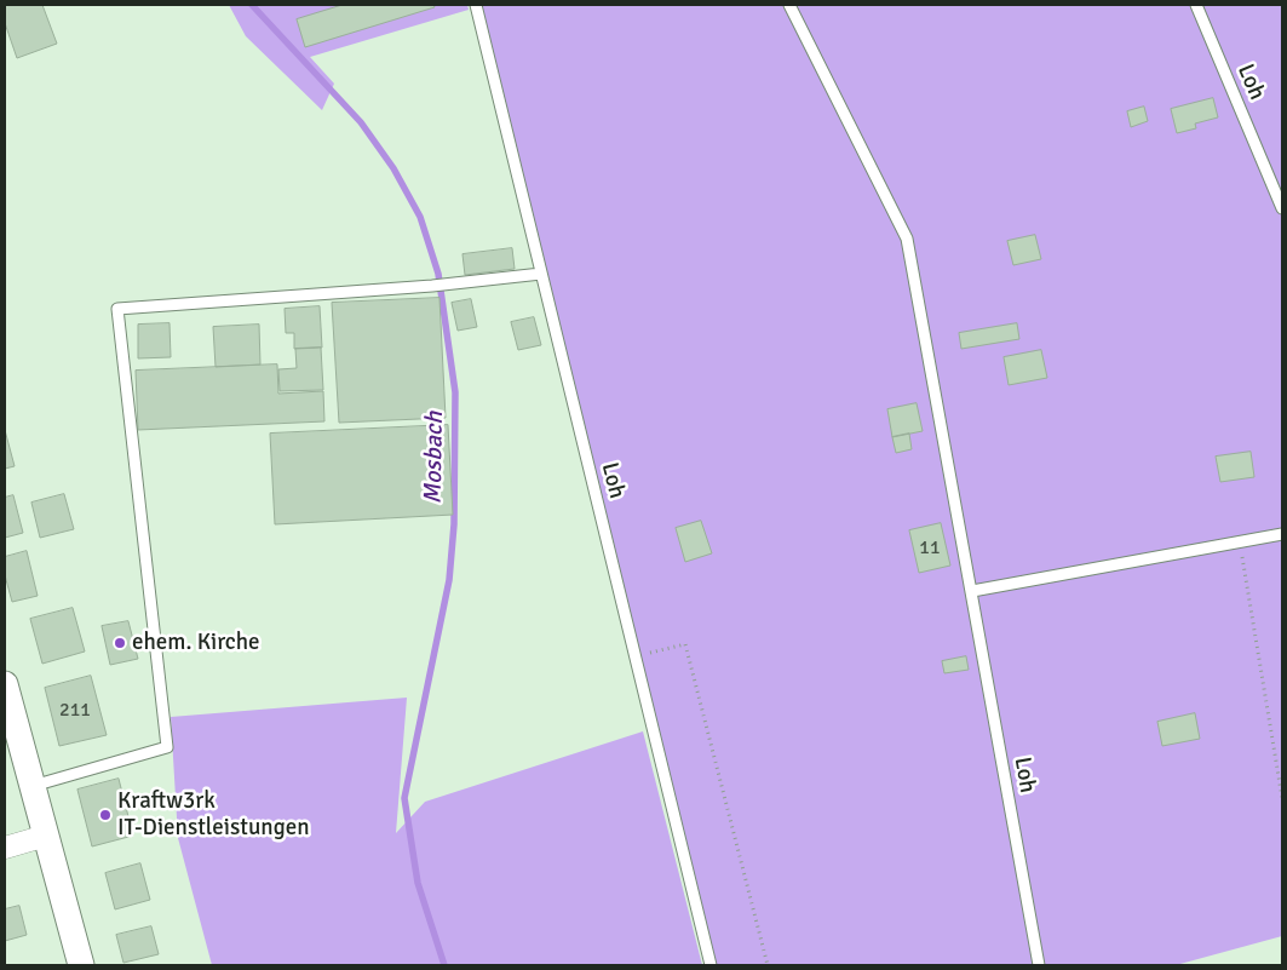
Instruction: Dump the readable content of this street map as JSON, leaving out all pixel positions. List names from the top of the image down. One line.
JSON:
{"streets":{"lane":["Loh"]},"water":["Mosbach"],"places":["ehem. Kirche","Kraftw3rk IT-Dienstleistungen"],"house_numbers":["11","211"]}
